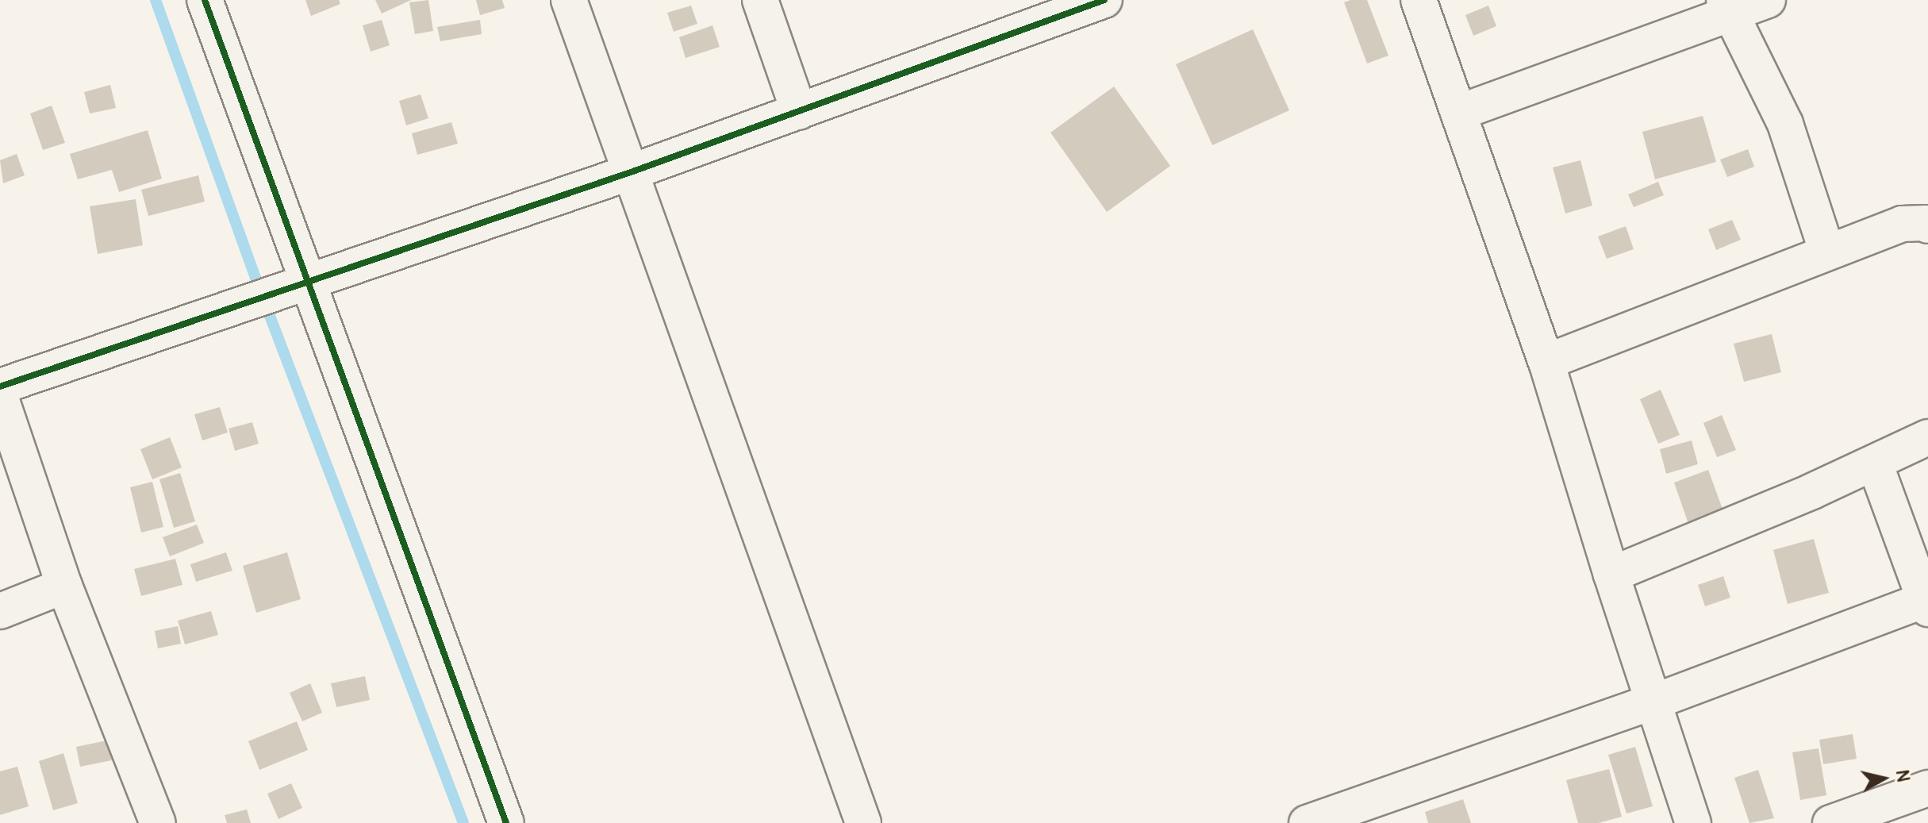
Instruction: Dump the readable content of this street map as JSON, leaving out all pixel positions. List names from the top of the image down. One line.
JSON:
{"north":"right"}
